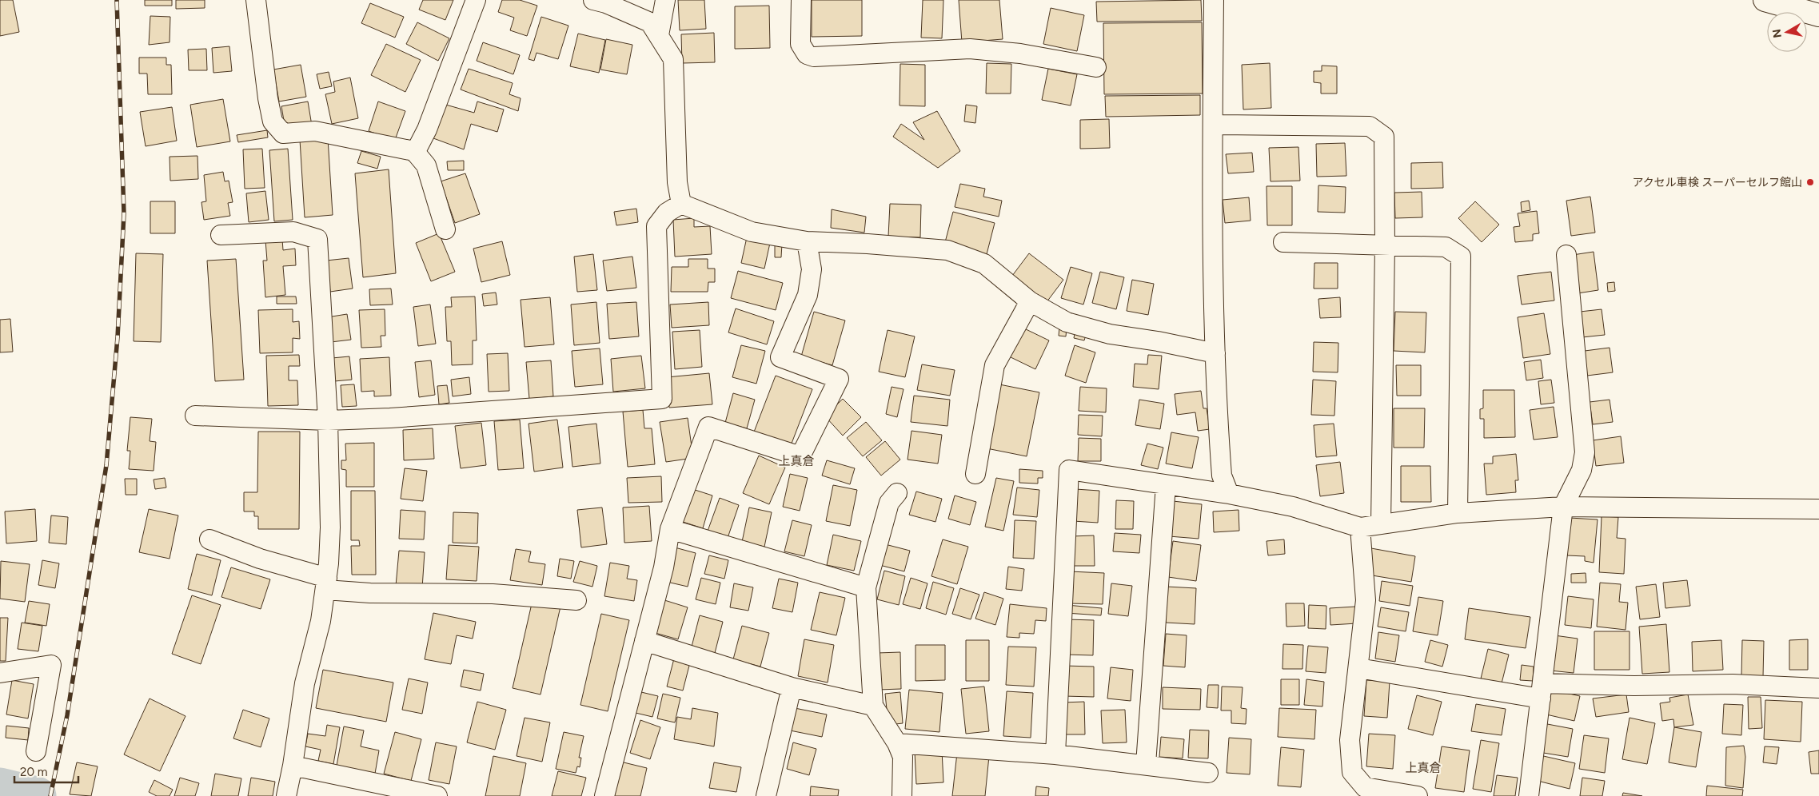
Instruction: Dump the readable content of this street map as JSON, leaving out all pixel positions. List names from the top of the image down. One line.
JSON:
{"districts":["上真倉","上真倉"],"places":["アクセル車検 スーパーセルフ館山"],"scale_bar":"20 m","north":"left"}
